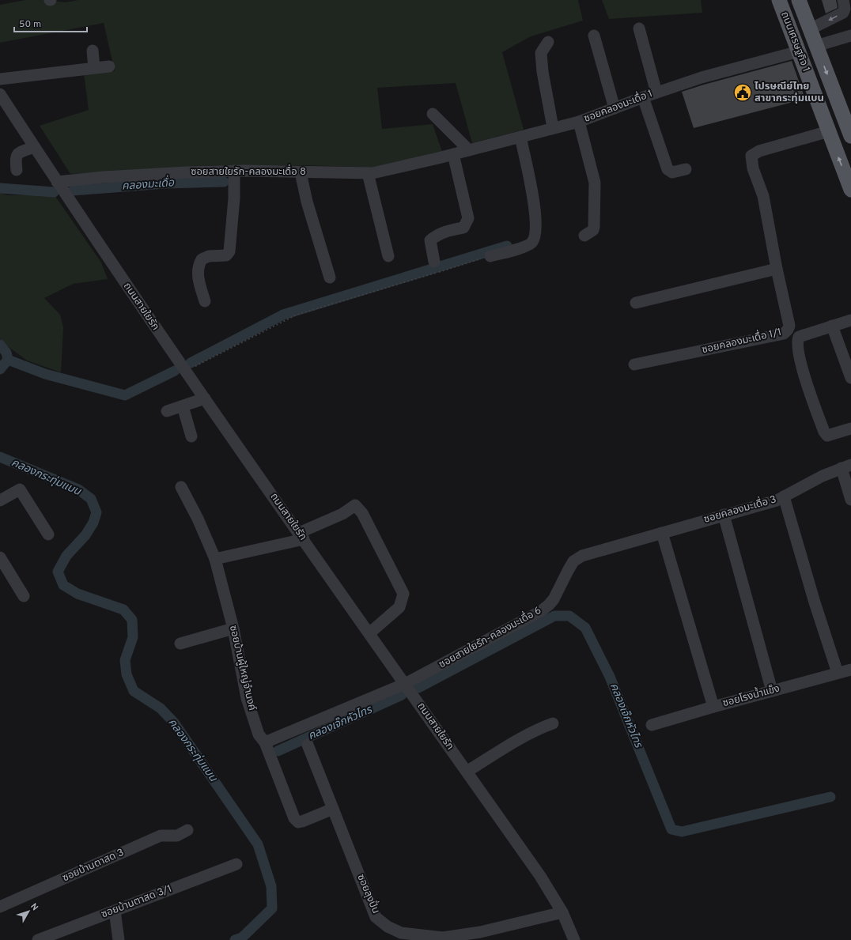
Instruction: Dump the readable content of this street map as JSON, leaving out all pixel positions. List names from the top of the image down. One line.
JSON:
{"streets":{"main road":["ถนนเศรษฐกิจ 1"],"street":["ซอยคลองมะเดื่อ 1","ซอยสายใยรัก-คลองมะเดื่อ 8","ถนนสายใยรัก","ซอยคลองมะเดื่อ 1/1","ซอยคลองมะเดื่อ 3","ซอยสายใยรัก-คลองมะเดื่อ 6","ซอยบ้านผู้ใหญ่จำนงค์","ซอยโรงน้ำแข็ง","ซอยบ้านตาสด 3","ซอยลุงปั่น","ซอยบ้านตาสด 3/1"]},"crossings":[["ถนนเศรษฐกิจ 1","ซอยคลองมะเดื่อ 1"],["ถนนเศรษฐกิจ 1","ซอยคลองมะเดื่อ 1/1"],["ซอยคลองมะเดื่อ 1","ซอยสายใยรัก-คลองมะเดื่อ 8"],["ซอยสายใยรัก-คลองมะเดื่อ 8","ถนนสายใยรัก"],["ถนนสายใยรัก","ซอยสายใยรัก-คลองมะเดื่อ 6"],["ถนนสายใยรัก","ซอยลุงปั่น"],["ซอยคลองมะเดื่อ 3","ซอยสายใยรัก-คลองมะเดื่อ 6"],["ซอยบ้านผู้ใหญ่จำนงค์","ซอยลุงปั่น"]],"water":["คลองมะเดื่อ","คลองกระทุ่มแบน","คลองเจ๊กหัวไทร"],"places":{"public building":["ไปรษณีย์ไทย สาขากระทุ่มแบน"]},"scale_bar":"50 m","north":"top right"}
